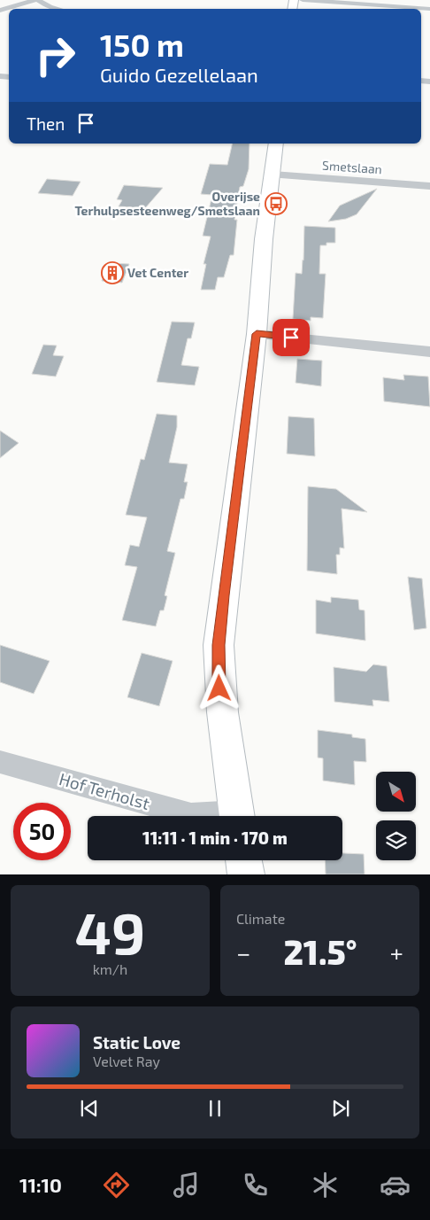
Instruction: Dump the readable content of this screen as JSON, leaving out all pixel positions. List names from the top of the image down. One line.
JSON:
{"streets":{"street":["Smetslaan","Hof Terholst"]},"places":{"bus stop":["Overijse Terhulpsesteenweg/Smetslaan"],"building":["Vet Center"]},"north":"bottom right","page":{"turn":["150 m","Guido Gezellelaan"],"then":"Then","limit":"50","trip":"11:11 · 1 min · 170 m","tile":[["49","km/h"],"Climate"],"heat":["−","21.5°","+"],"song":["Static Love","Velvet Ray"],"tabs":"11:10"}}
